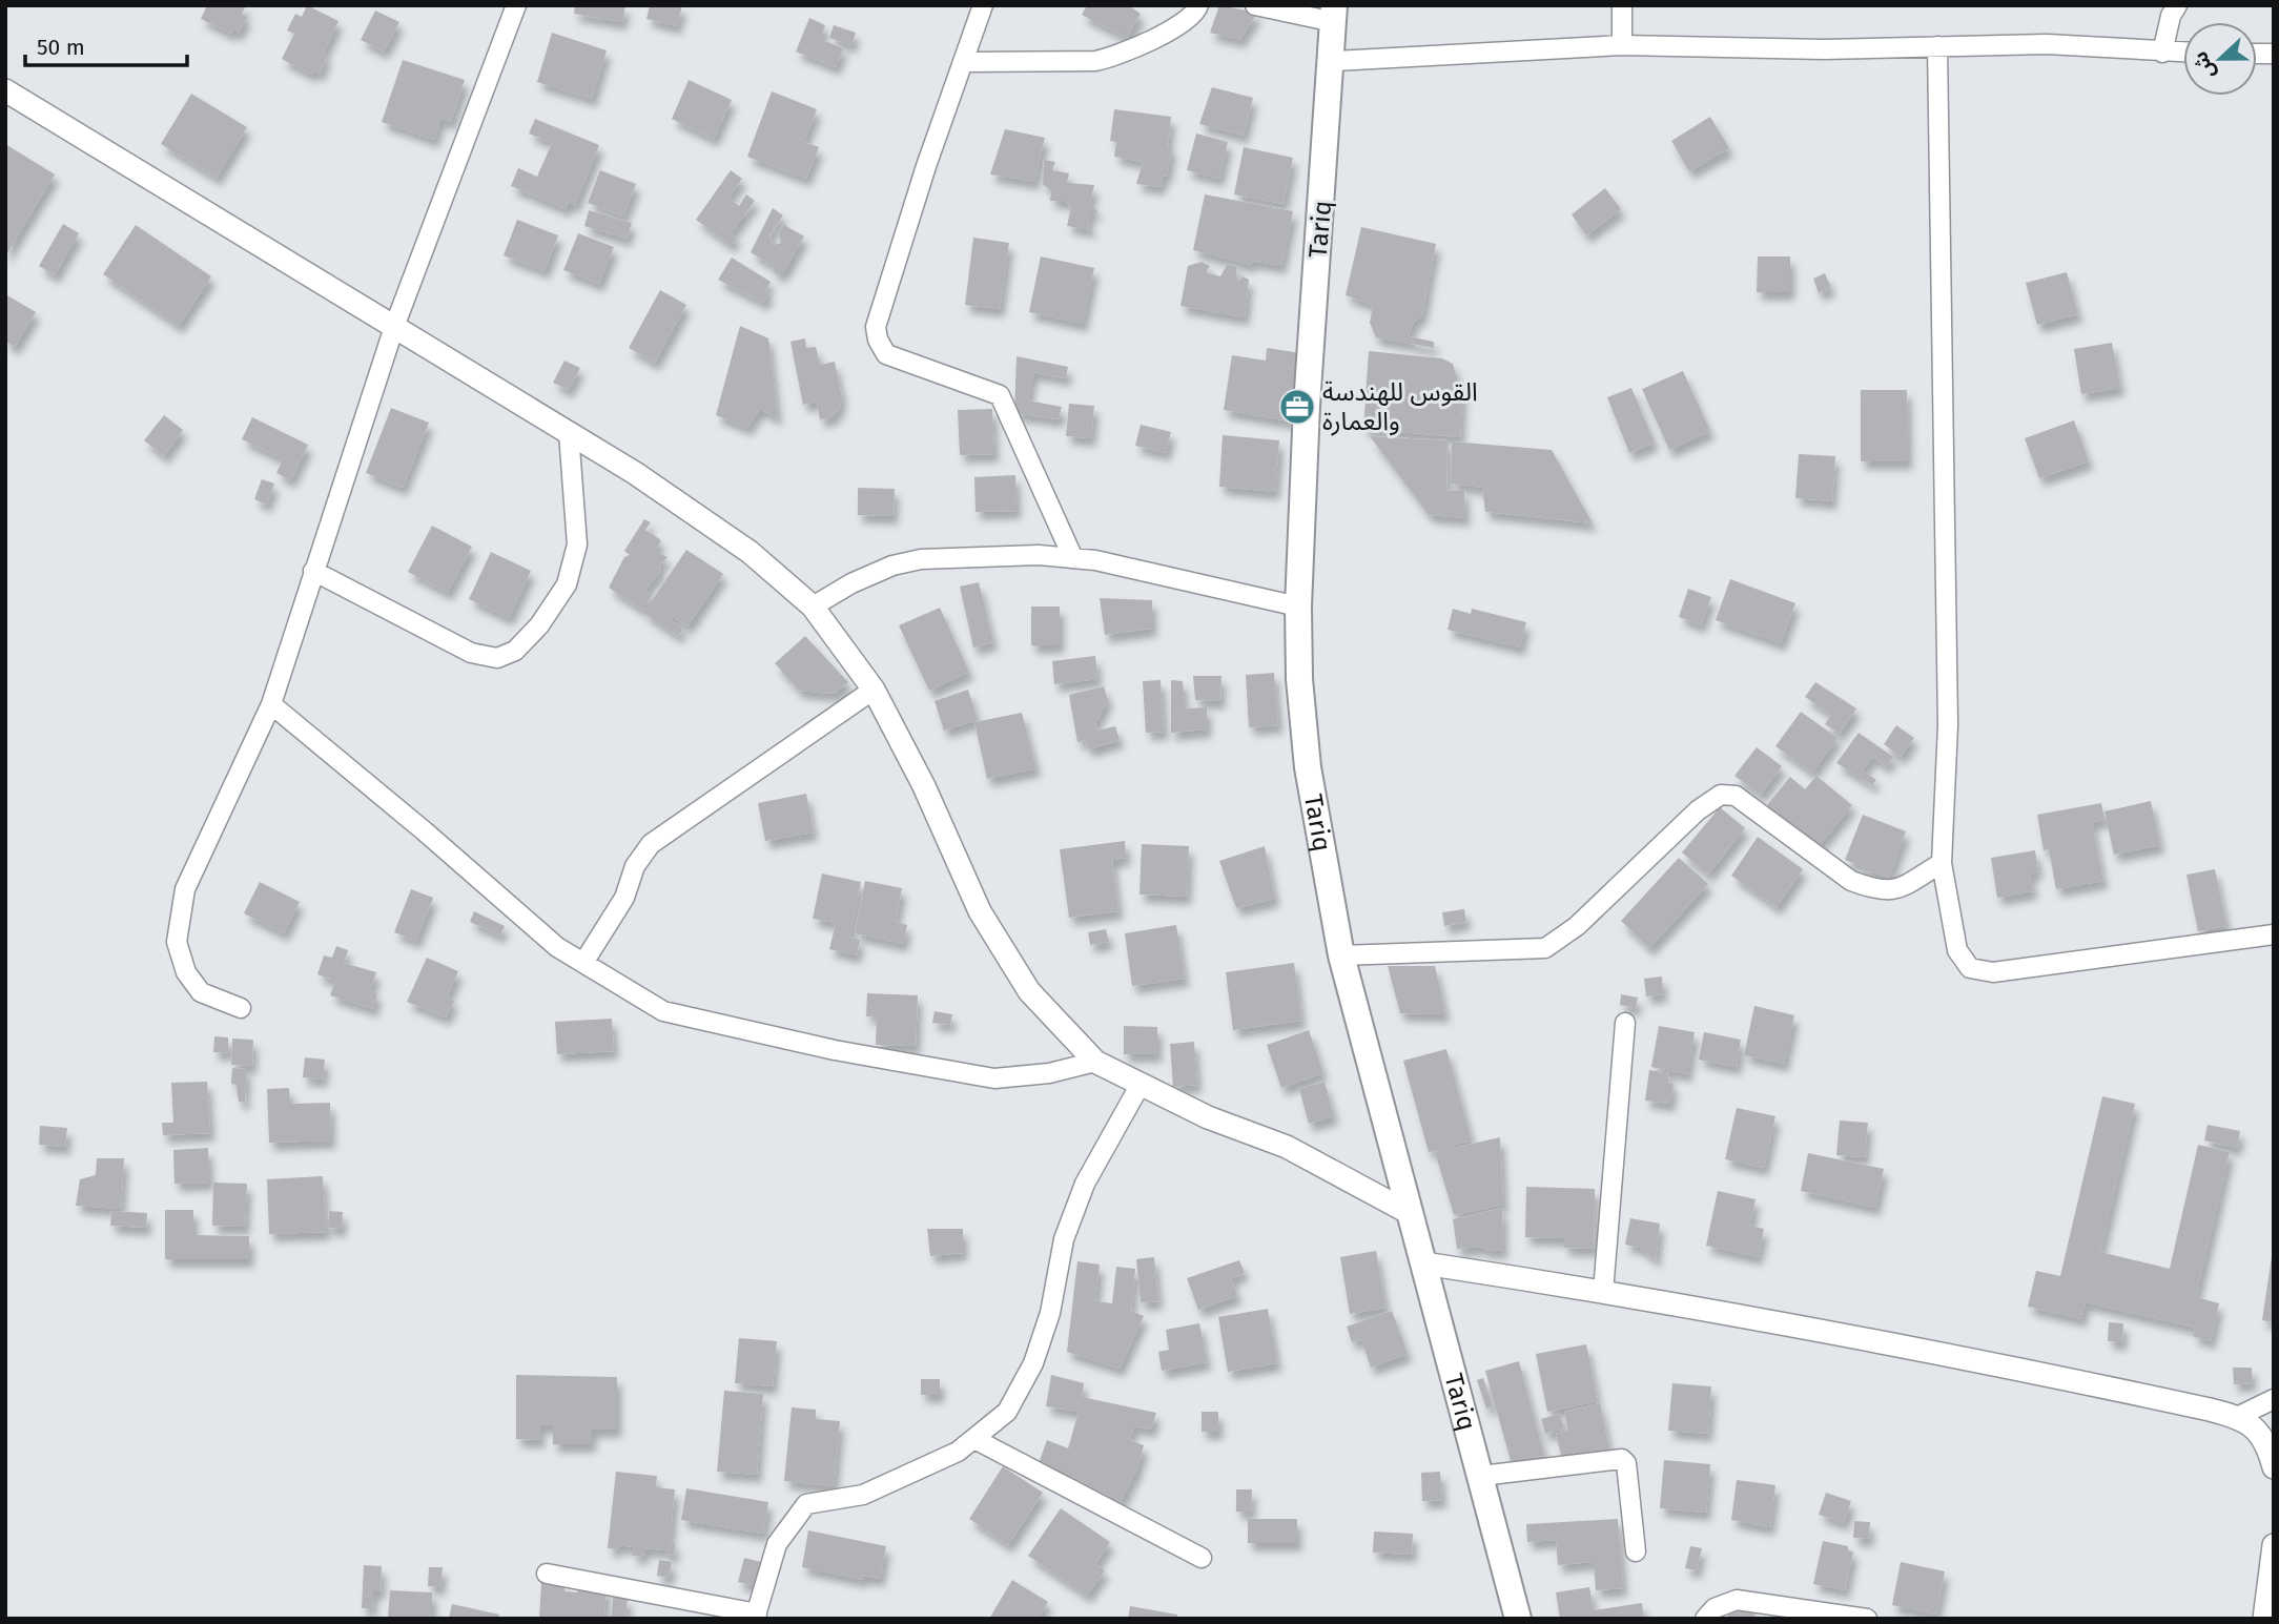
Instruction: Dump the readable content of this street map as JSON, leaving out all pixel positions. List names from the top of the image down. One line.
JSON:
{"streets":{"main road":["Tariq"]},"places":{"office":["القوس للهندسة والعمارة"]},"scale_bar":"50 m","north":"left"}
